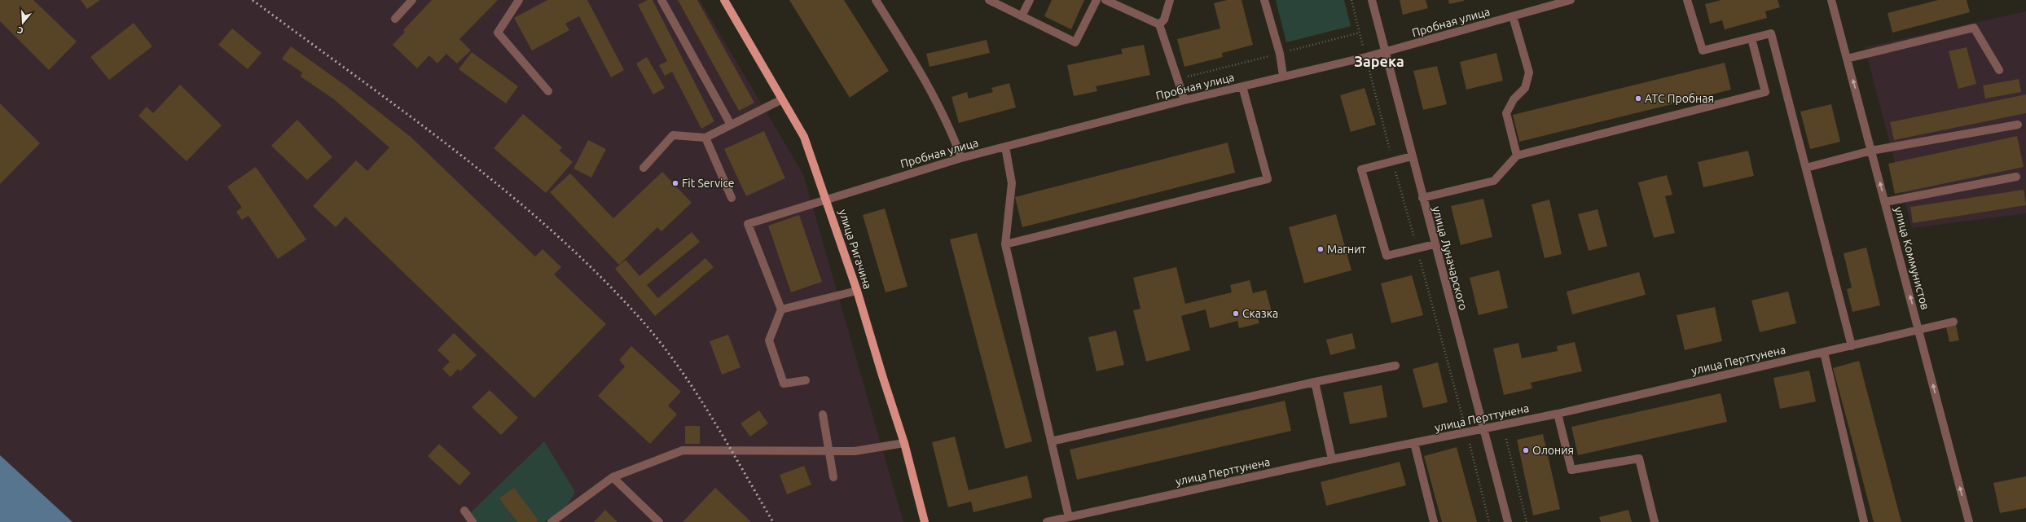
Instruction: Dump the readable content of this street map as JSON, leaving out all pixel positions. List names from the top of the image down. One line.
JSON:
{"streets":{"main road":["улица Ригачина"],"street":["Пробная улица","улица Луначарского","улица Коммунистов","улица Перттунена"]},"crossings":[["Пробная улица","улица Ригачина"],["Пробная улица","улица Луначарского"],["улица Луначарского","улица Перттунена"],["улица Коммунистов","улица Перттунена"]],"districts":["Зарека"],"places":["АТС Пробная","Fit Service","Магнит","Сказка","Олония"],"north":"bottom"}
